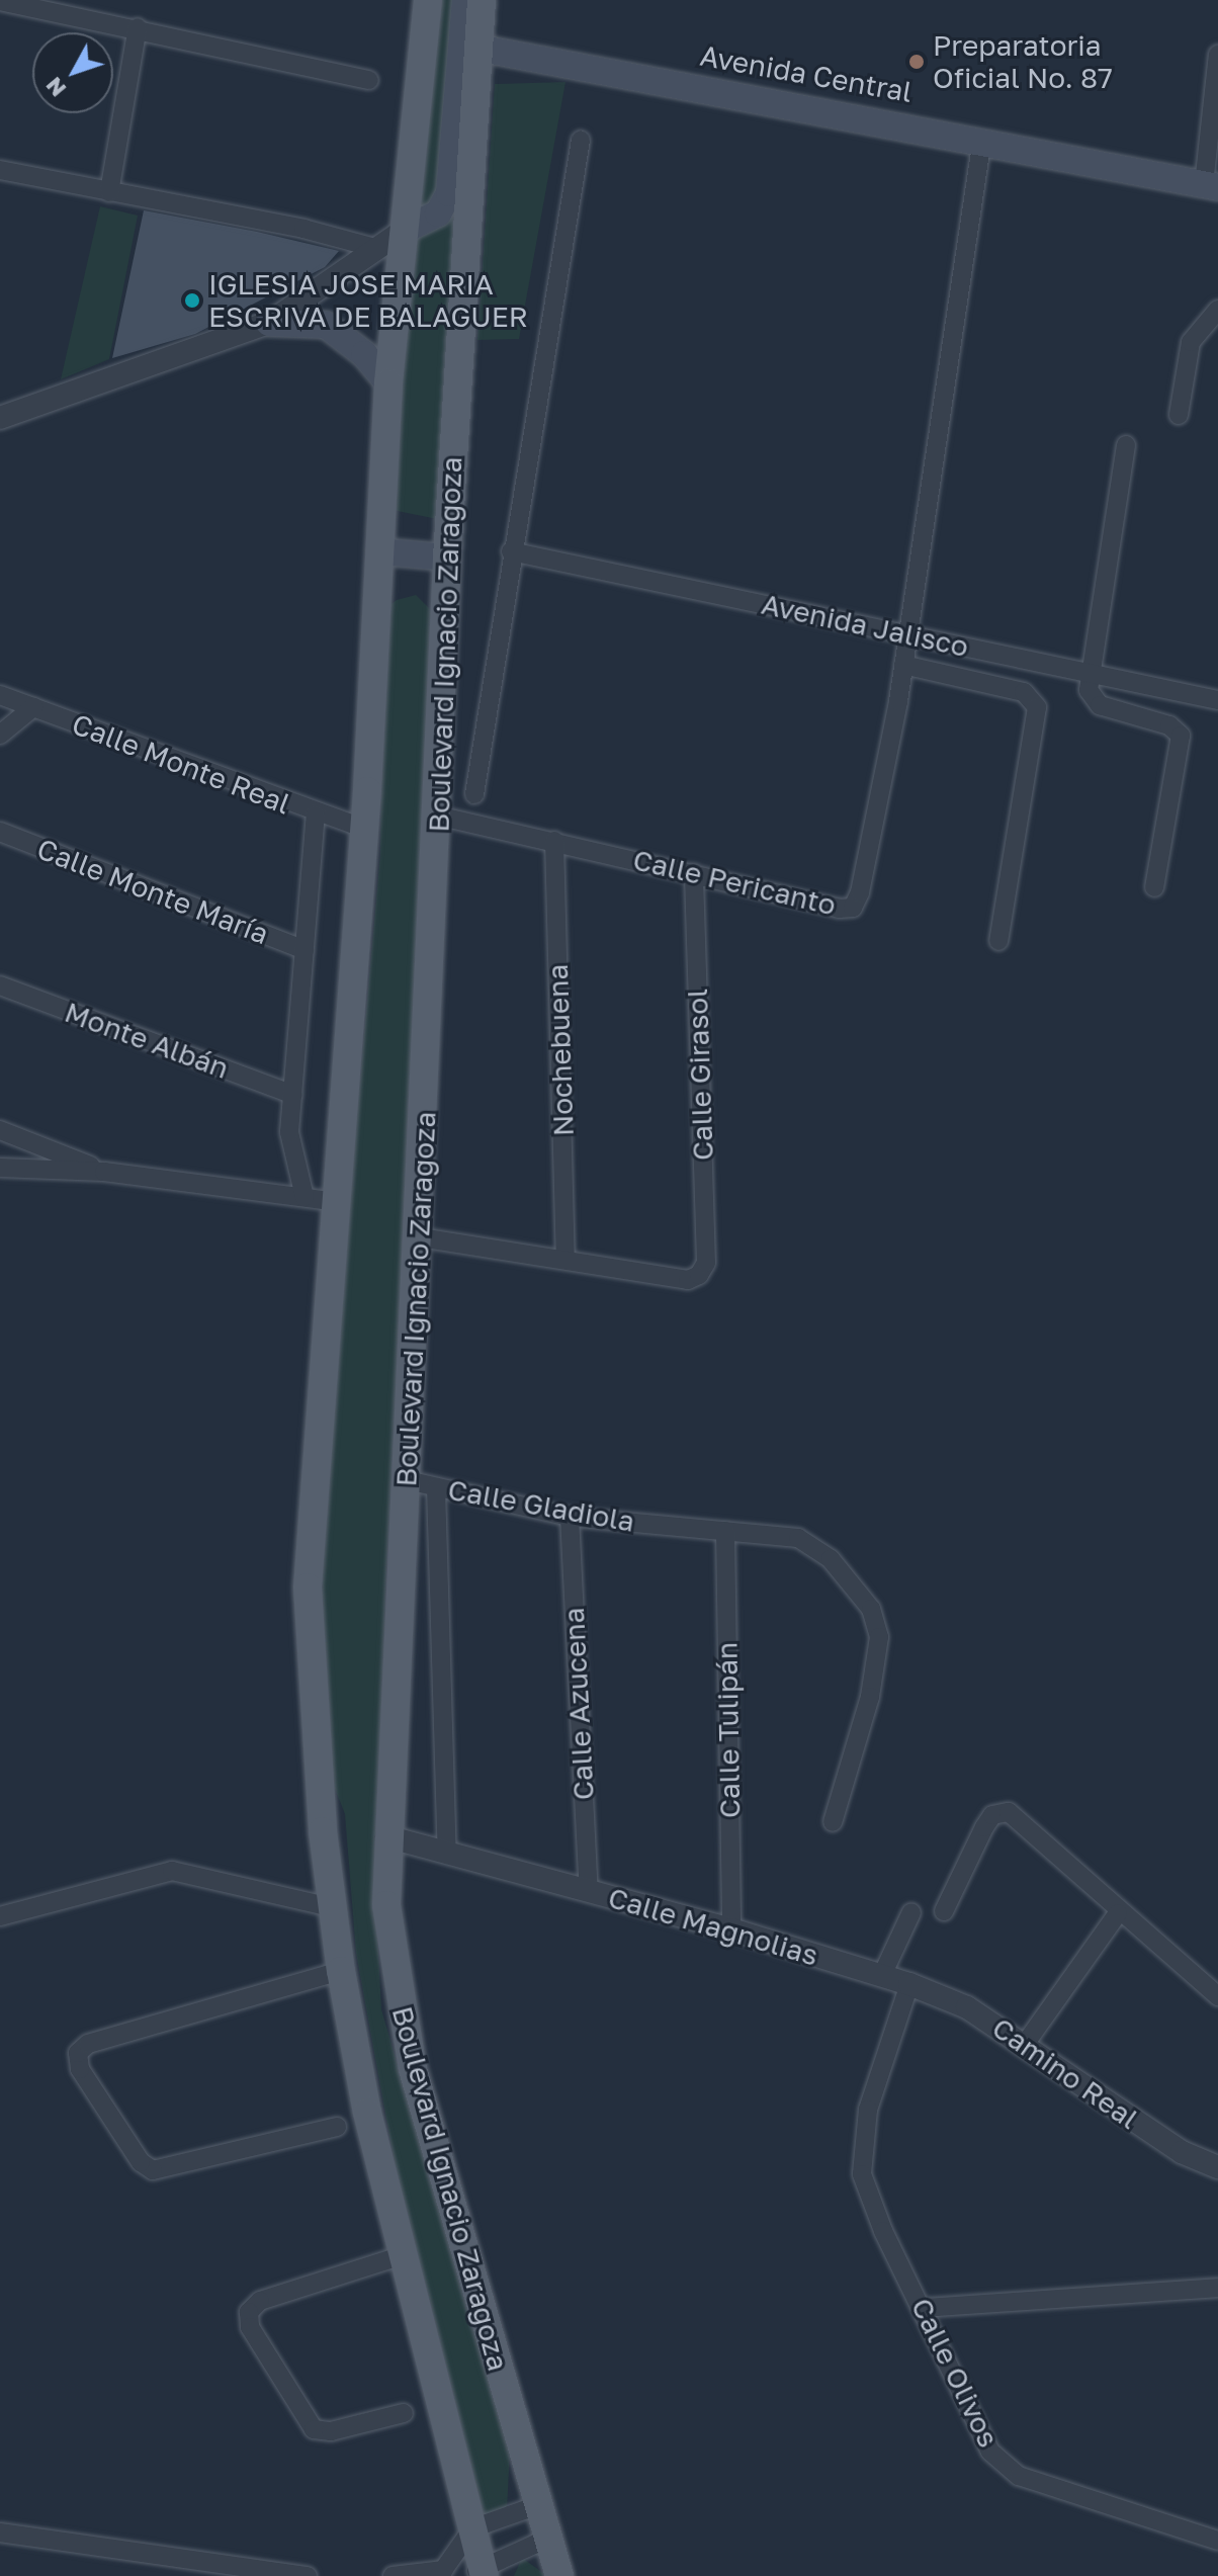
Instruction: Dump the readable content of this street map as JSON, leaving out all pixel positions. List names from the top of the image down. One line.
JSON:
{"streets":{"main road":["Avenida Central","Boulevard Ignacio Zaragoza"],"street":["Avenida Jalisco","Calle Monte Real","Calle Pericanto","Calle Monte María","Monte Albán","Nochebuena","Calle Girasol","Calle Gladiola","Calle Azucena","Calle Tulipán","Calle Magnolias","Camino Real","Calle Olivos"]},"crossings":[["Avenida Central","Boulevard Ignacio Zaragoza"],["Avenida Central","Calle Pericanto"],["Avenida Jalisco","Calle Pericanto"],["Boulevard Ignacio Zaragoza","Calle Monte Real"],["Boulevard Ignacio Zaragoza","Calle Pericanto"],["Boulevard Ignacio Zaragoza","Calle Gladiola"],["Boulevard Ignacio Zaragoza","Calle Magnolias"],["Calle Pericanto","Nochebuena"],["Calle Pericanto","Calle Girasol"],["Nochebuena","Calle Girasol"],["Calle Gladiola","Calle Azucena"],["Calle Gladiola","Calle Tulipán"],["Calle Azucena","Calle Magnolias"],["Calle Tulipán","Calle Magnolias"],["Calle Magnolias","Camino Real"],["Calle Magnolias","Calle Olivos"],["Camino Real","Calle Olivos"]],"places":["Preparatoria Oficial No. 87","IGLESIA JOSE MARIA ESCRIVA DE BALAGUER"],"north":"bottom left"}
